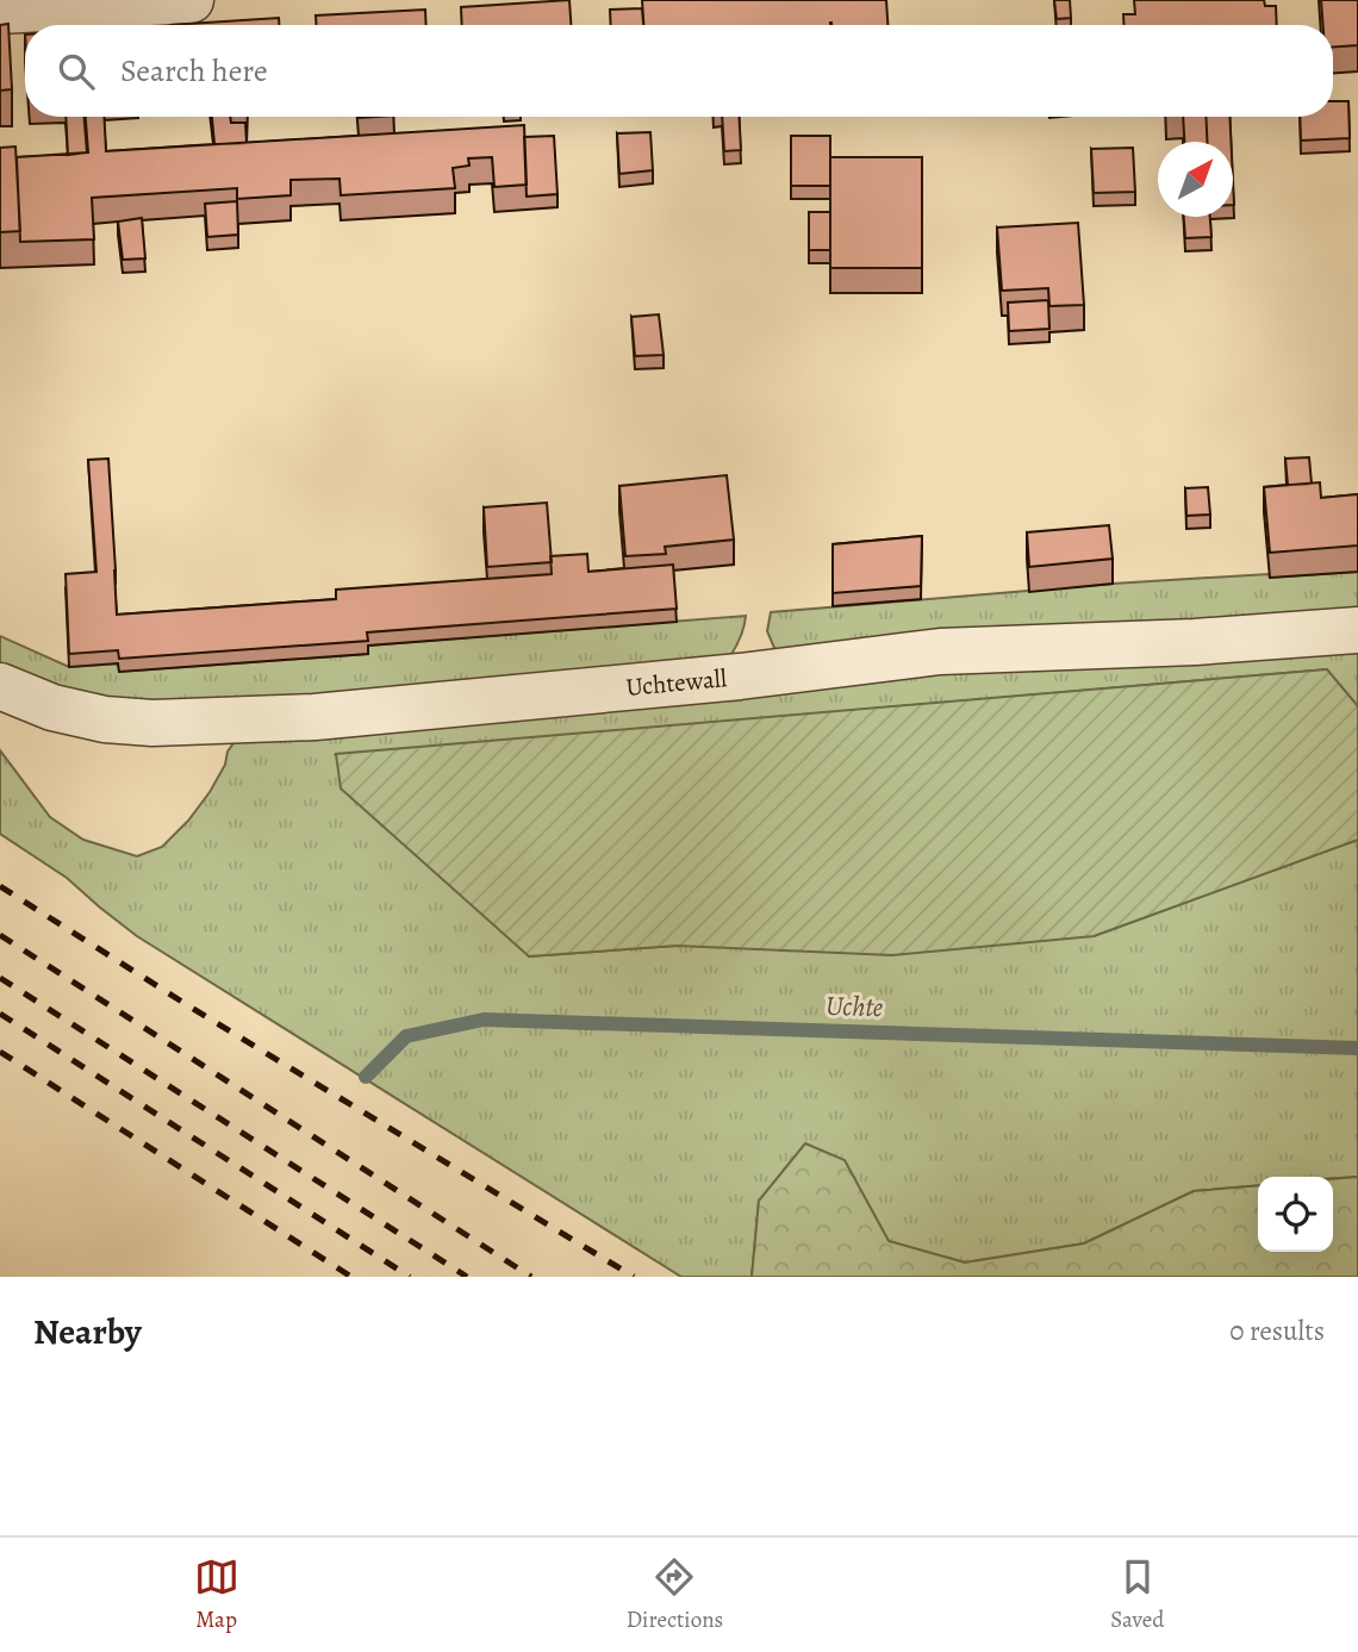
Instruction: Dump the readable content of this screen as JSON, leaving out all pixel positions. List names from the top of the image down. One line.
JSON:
{"streets":{"street":["Uchtewall"]},"water":["Uchte"],"north":"top right","page":{"search":"Search here","heading":["Nearby","0 results"],"nav":["Map","Directions","Saved"]}}
